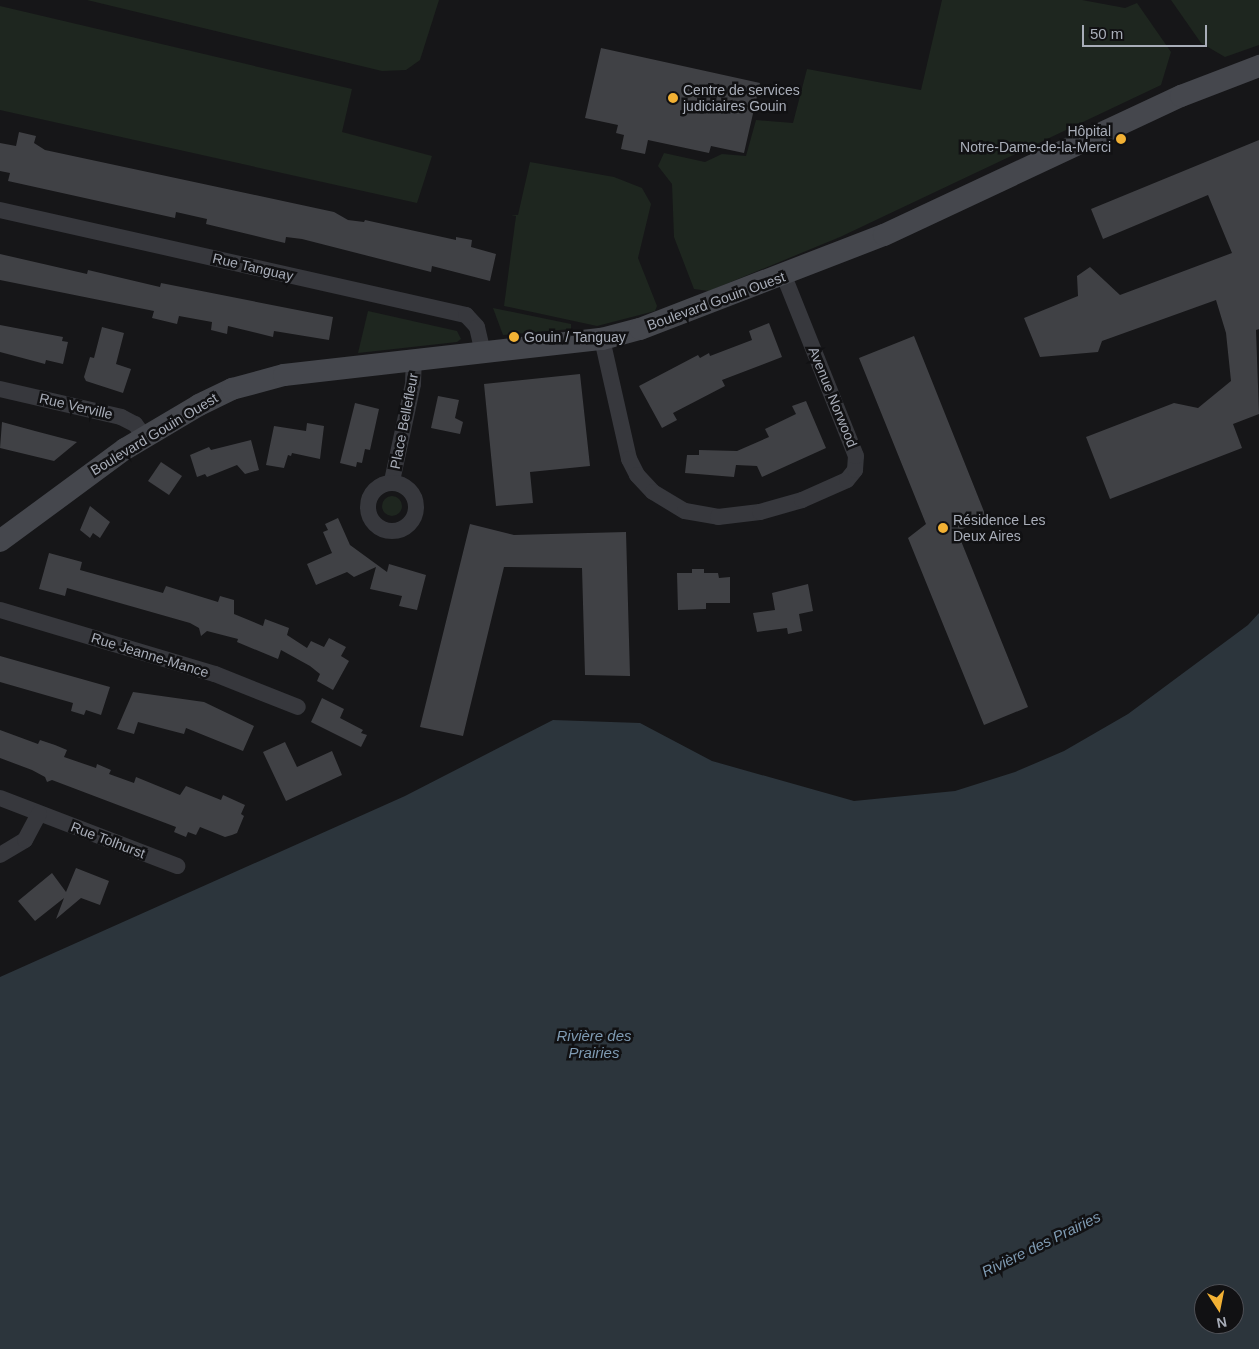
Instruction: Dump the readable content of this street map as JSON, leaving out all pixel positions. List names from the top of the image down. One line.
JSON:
{"streets":{"street":["Rue Tanguay","Boulevard Gouin Ouest","Avenue Norwood","Rue Verville","Place Bellefleur","Rue Jeanne-Mance","Rue Tolhurst"]},"crossings":[["Rue Tanguay","Boulevard Gouin Ouest"],["Boulevard Gouin Ouest","Avenue Norwood"],["Boulevard Gouin Ouest","Rue Verville"],["Boulevard Gouin Ouest","Place Bellefleur"]],"water":["Rivière des Prairies"],"places":["Centre de services judiciaires Gouin","Hôpital Notre-Dame-de-la-Merci","Gouin / Tanguay","Résidence Les Deux Aires"],"scale_bar":"50 m","north":"bottom"}
